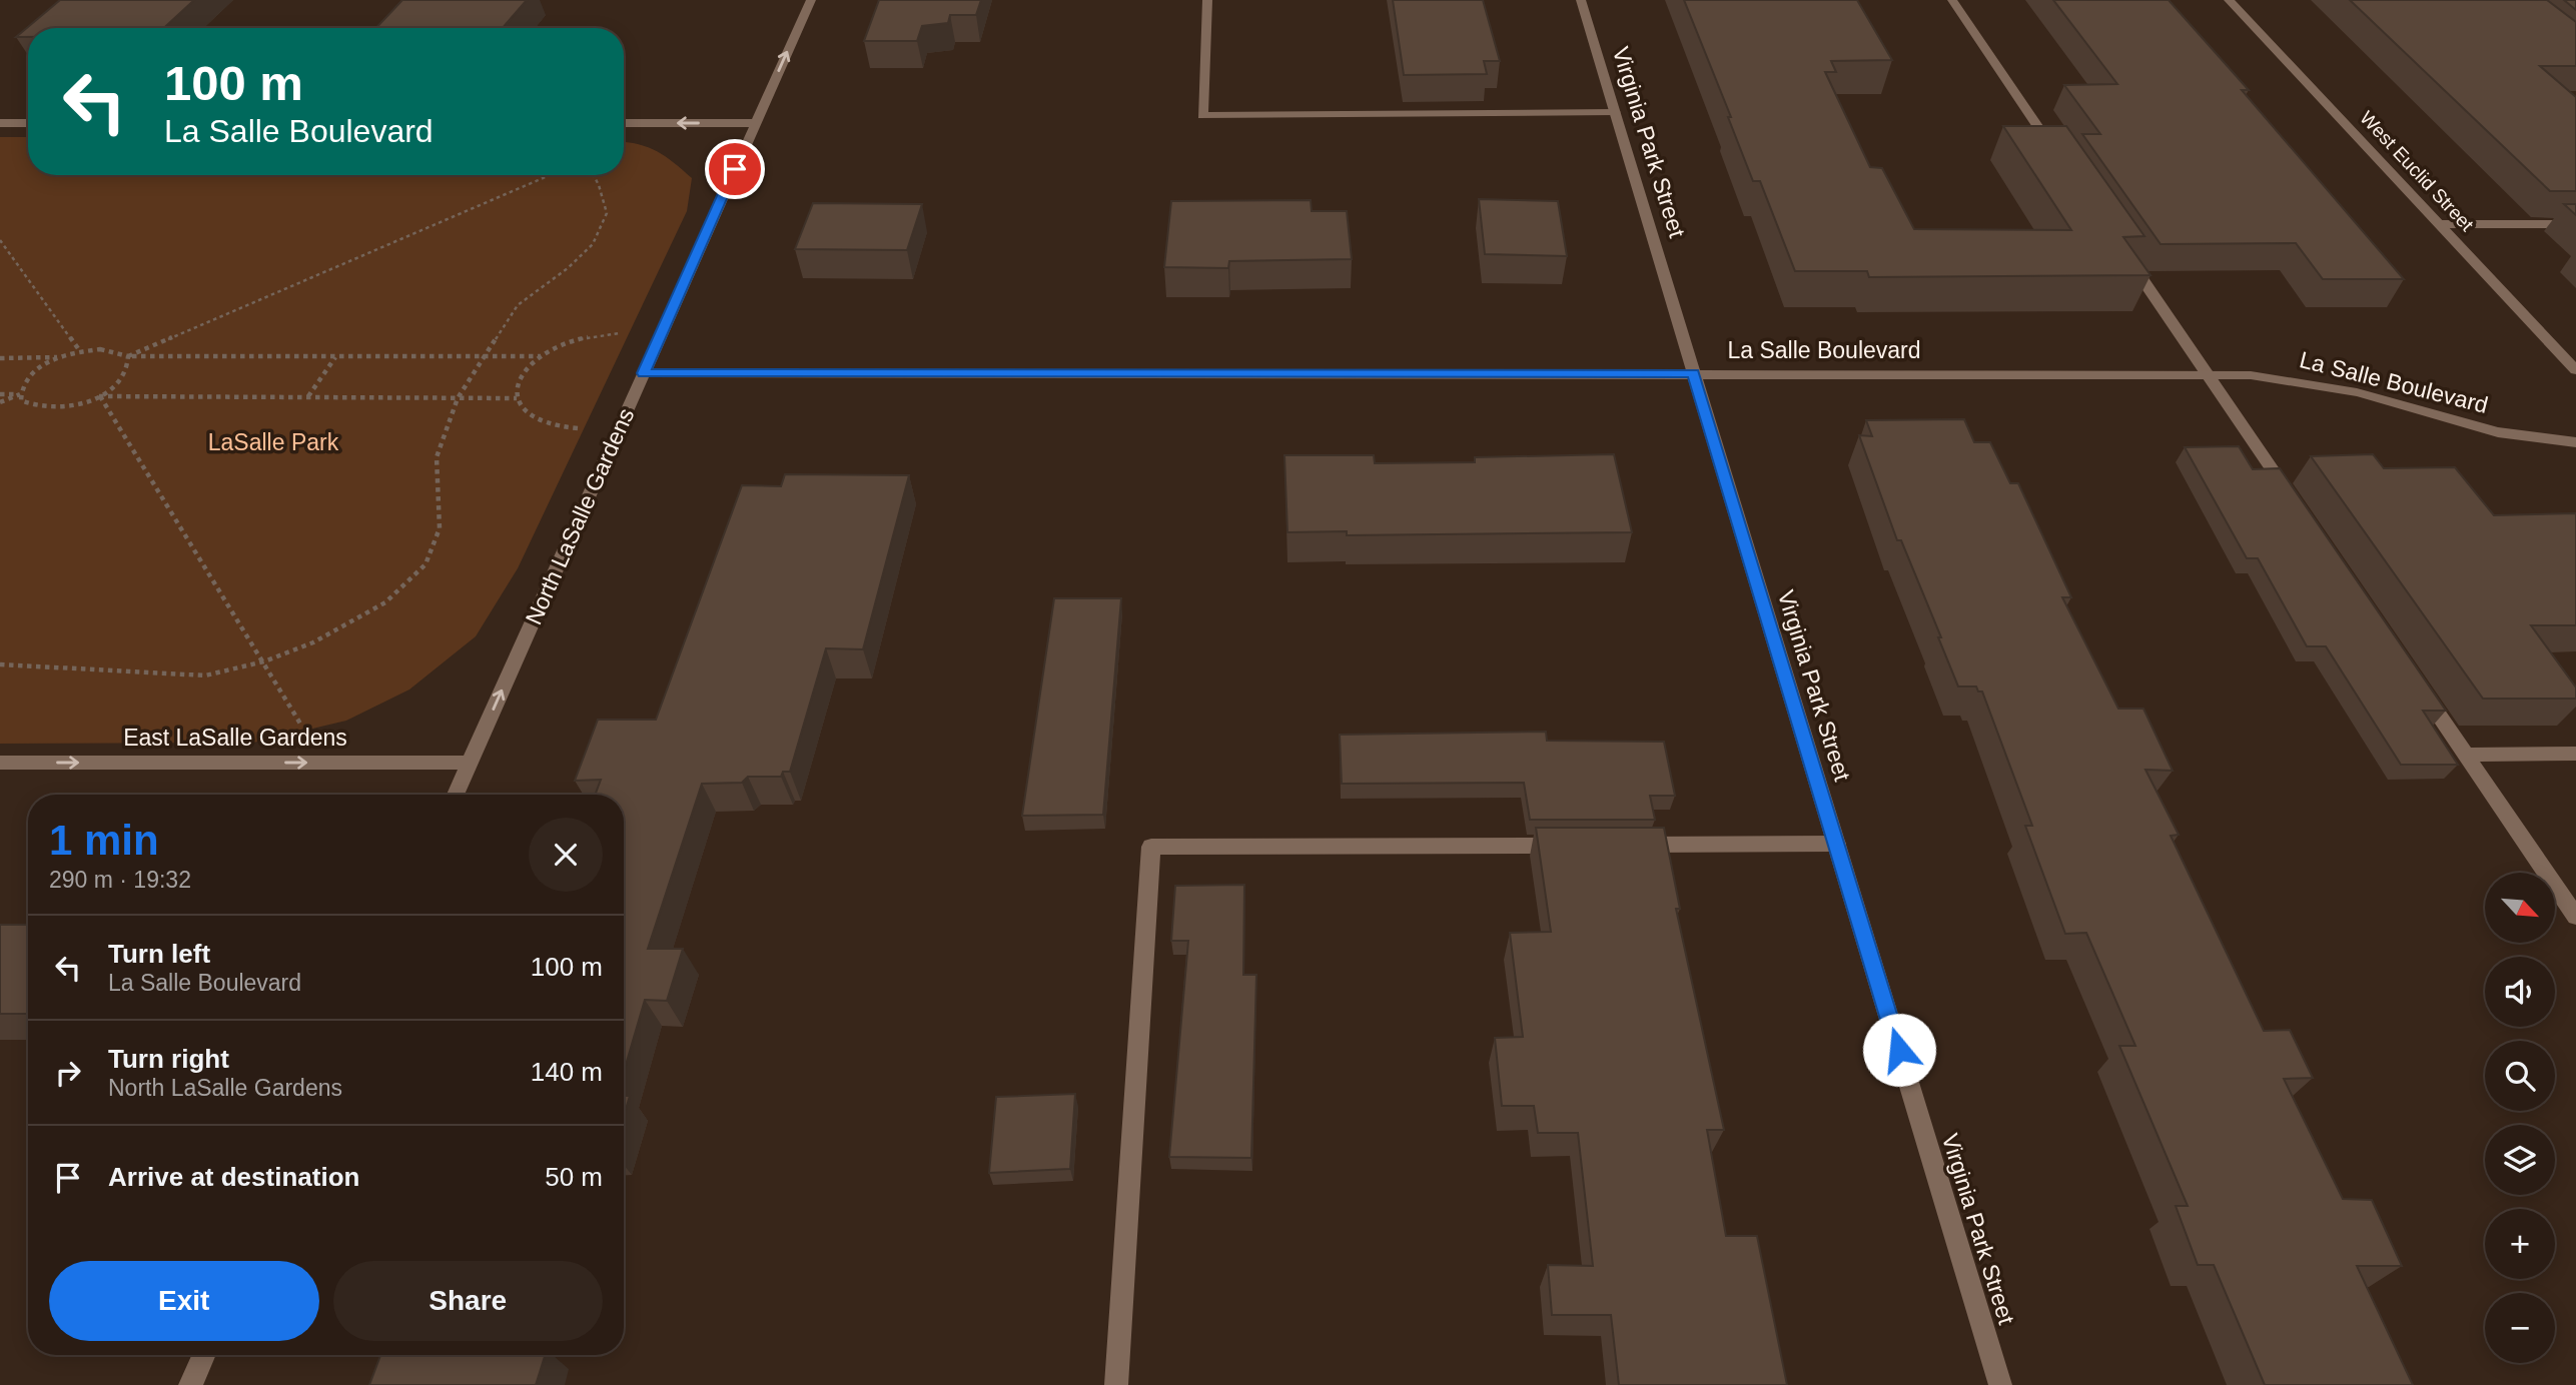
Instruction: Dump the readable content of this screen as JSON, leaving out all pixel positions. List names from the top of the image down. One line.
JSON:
{"streets":{"street":["Virginia Park Street","West Euclid Street","La Salle Boulevard","North LaSalle Gardens","East LaSalle Gardens"]},"crossings":[["Virginia Park Street","La Salle Boulevard"],["La Salle Boulevard","North LaSalle Gardens"],["North LaSalle Gardens","East LaSalle Gardens"]],"one_way":["North LaSalle Gardens","East LaSalle Gardens"],"parks":["LaSalle Park"],"north":"bottom right","page":{"turn":["100 m","La Salle Boulevard"],"heading":["1 min","290 m · 19:32"],"map_buttons":["+","−"],"list":[{"name":"Turn left","note":"La Salle Boulevard","value":"100 m"},{"name":"Turn right","note":"North LaSalle Gardens","value":"140 m"},{"name":"Arrive at destination","value":"50 m"}],"buttons":["Exit","Share"]}}
